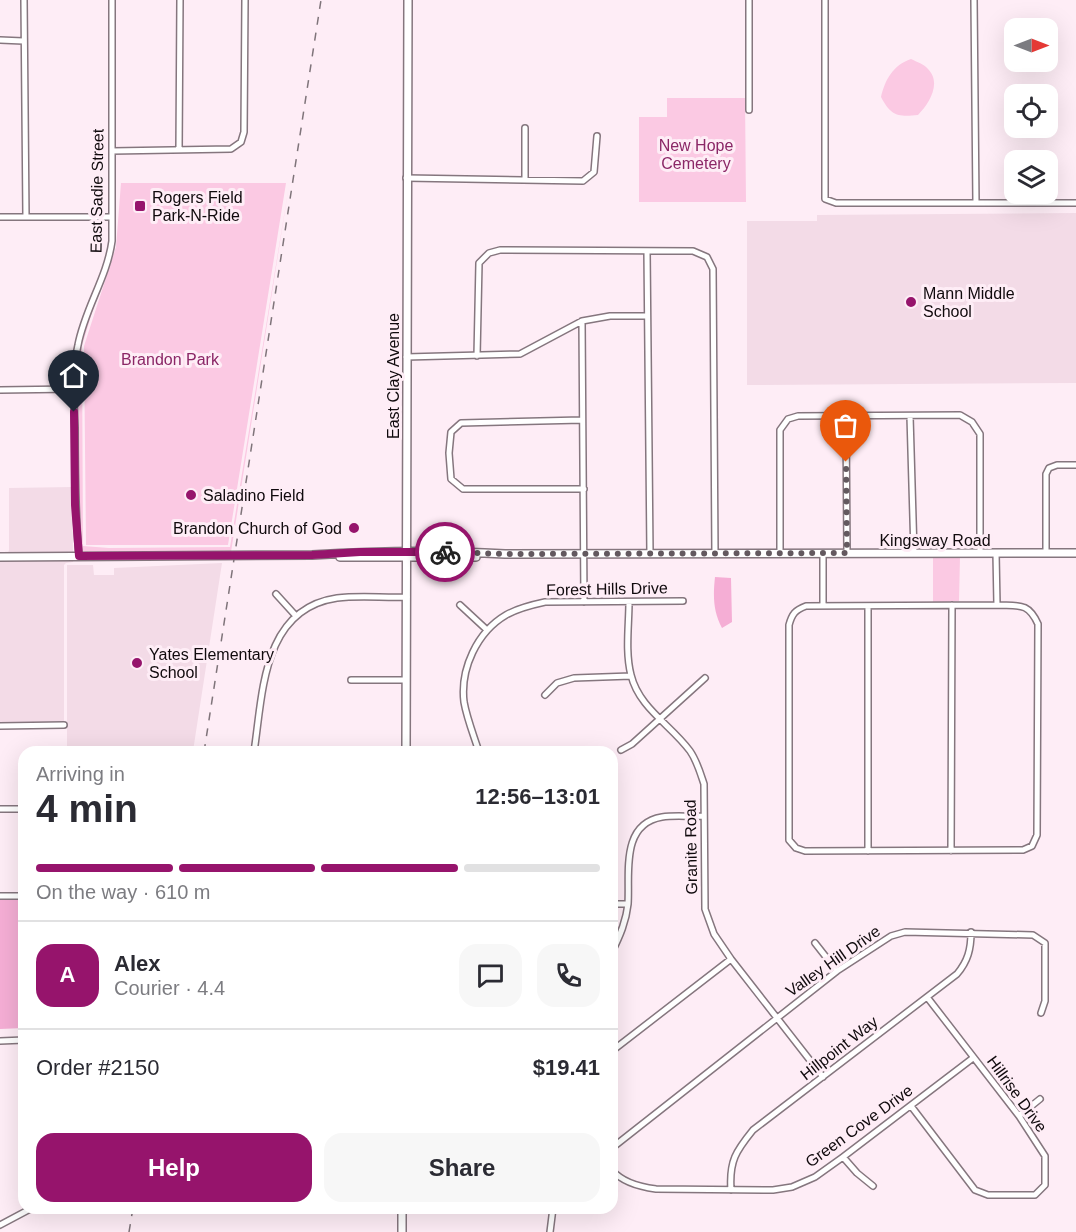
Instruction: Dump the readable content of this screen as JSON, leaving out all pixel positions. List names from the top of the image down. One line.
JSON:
{"streets":{"street":["East Sadie Street","East Clay Avenue","Kingsway Road","Forest Hills Drive","Granite Road","Valley Hill Drive","Hillpoint Way","Hillrise Drive","Green Cove Drive"]},"crossings":[["East Sadie Street","Kingsway Road"],["East Clay Avenue","Kingsway Road"],["Forest Hills Drive","Granite Road"],["Granite Road","Valley Hill Drive"],["Granite Road","Hillpoint Way"],["Valley Hill Drive","Hillpoint Way"],["Hillpoint Way","Hillrise Drive"],["Hillpoint Way","Green Cove Drive"],["Hillrise Drive","Green Cove Drive"]],"parks":["New Hope Cemetery","Brandon Park"],"places":{"transit":["Rogers Field Park-N-Ride"],"other":["Mann Middle School","Saladino Field","Brandon Church of God","Yates Elementary School"]},"north":"right","page":{"heading":["4 min","Arriving in","12:56–13:01"],"panel":["Alex","Courier · 4.4","Order #2150","$19.41"],"bar":"On the way · 610 m","round":"A","buttons":["Help","Share"]}}
